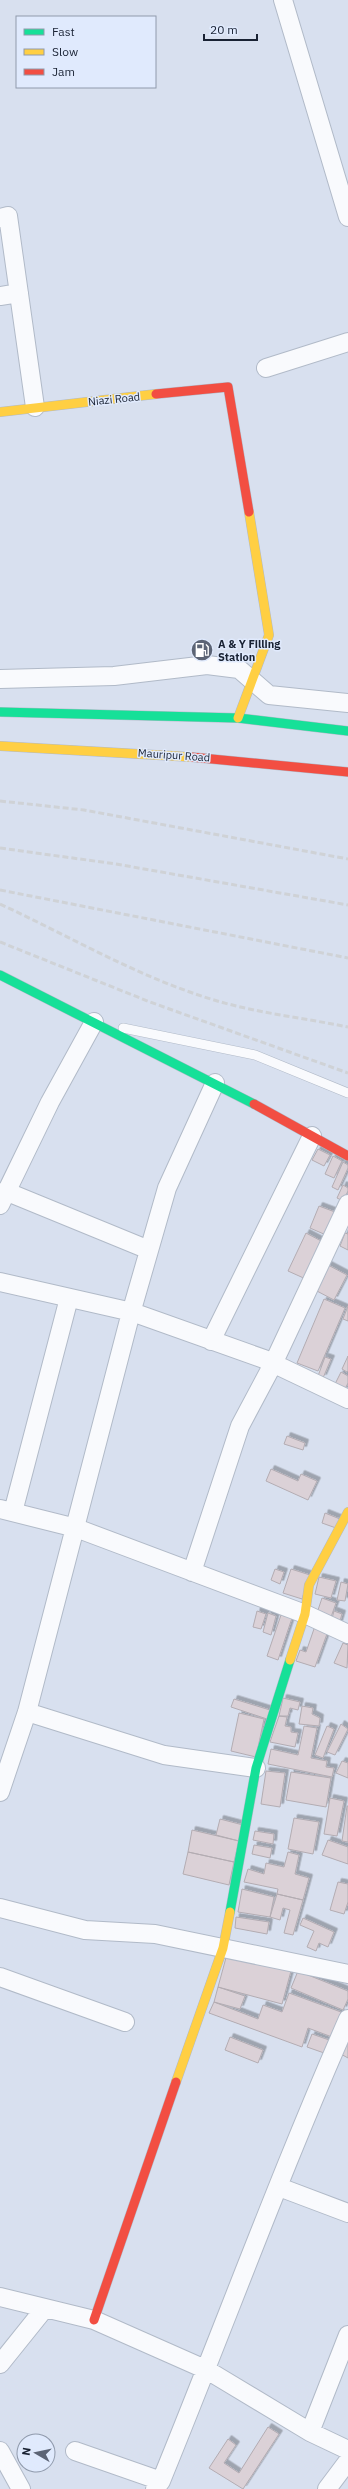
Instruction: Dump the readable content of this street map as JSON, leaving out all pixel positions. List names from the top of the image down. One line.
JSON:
{"streets":{"main road":["Niazi Road","Mauripur Road"]},"places":{"fuel station":["A & Y Filling Station"]},"legend":["Fast","Slow","Jam"],"scale_bar":"20 m","north":"left"}
